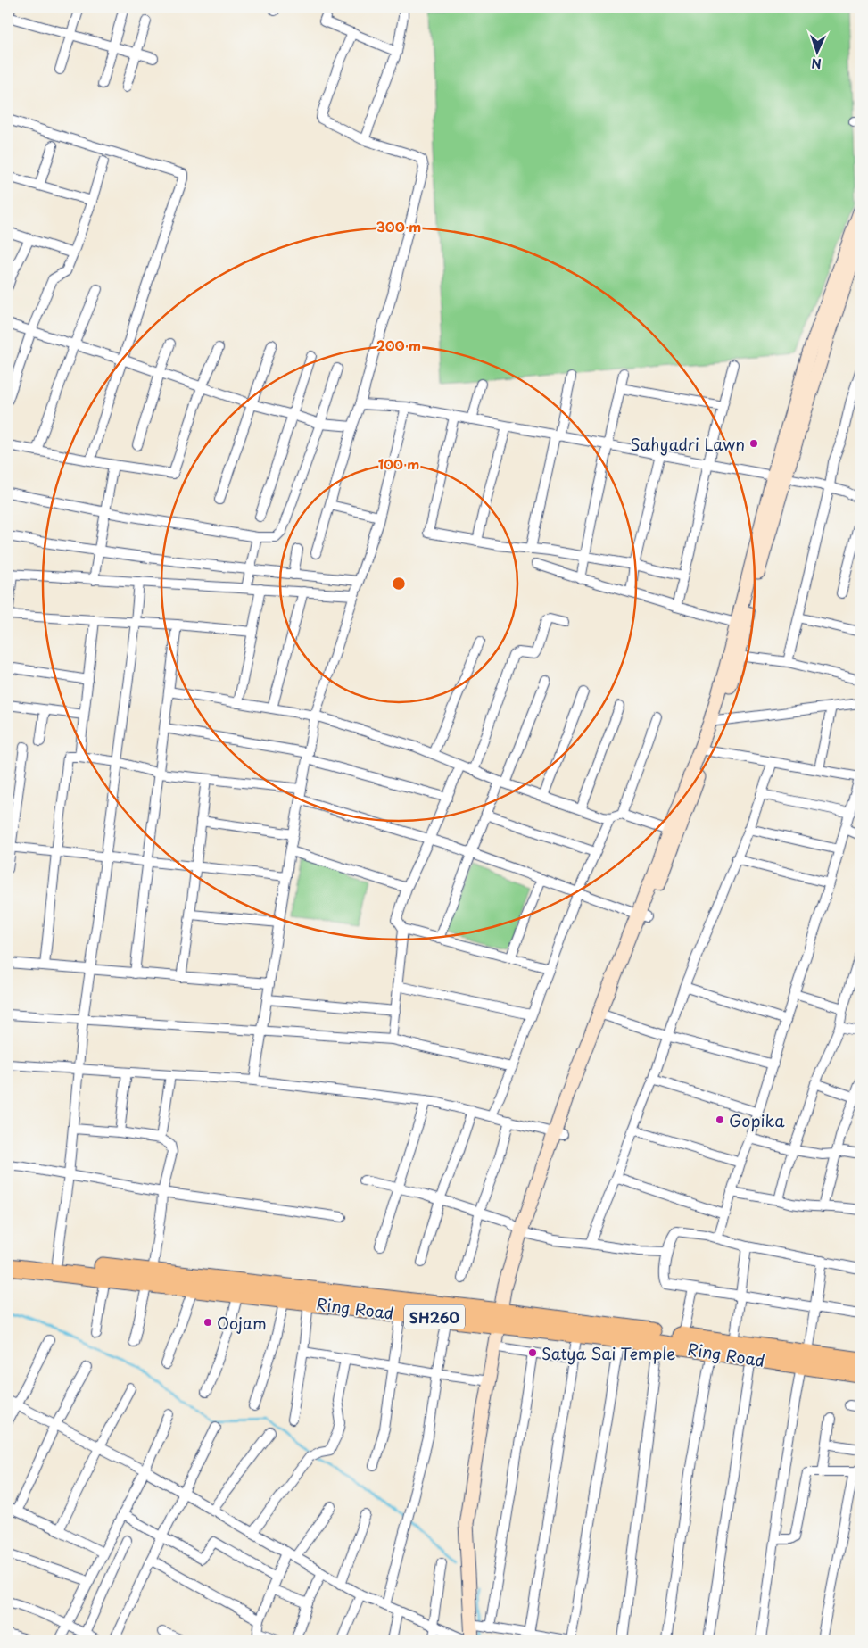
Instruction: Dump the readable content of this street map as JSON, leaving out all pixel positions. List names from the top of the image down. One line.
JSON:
{"streets":{"highway":["Ring Road","SH260"]},"places":["Sahyadri Lawn","Gopika","Oojam","Satya Sai Temple"],"north":"bottom","rings":["300 m","200 m","100 m"]}
